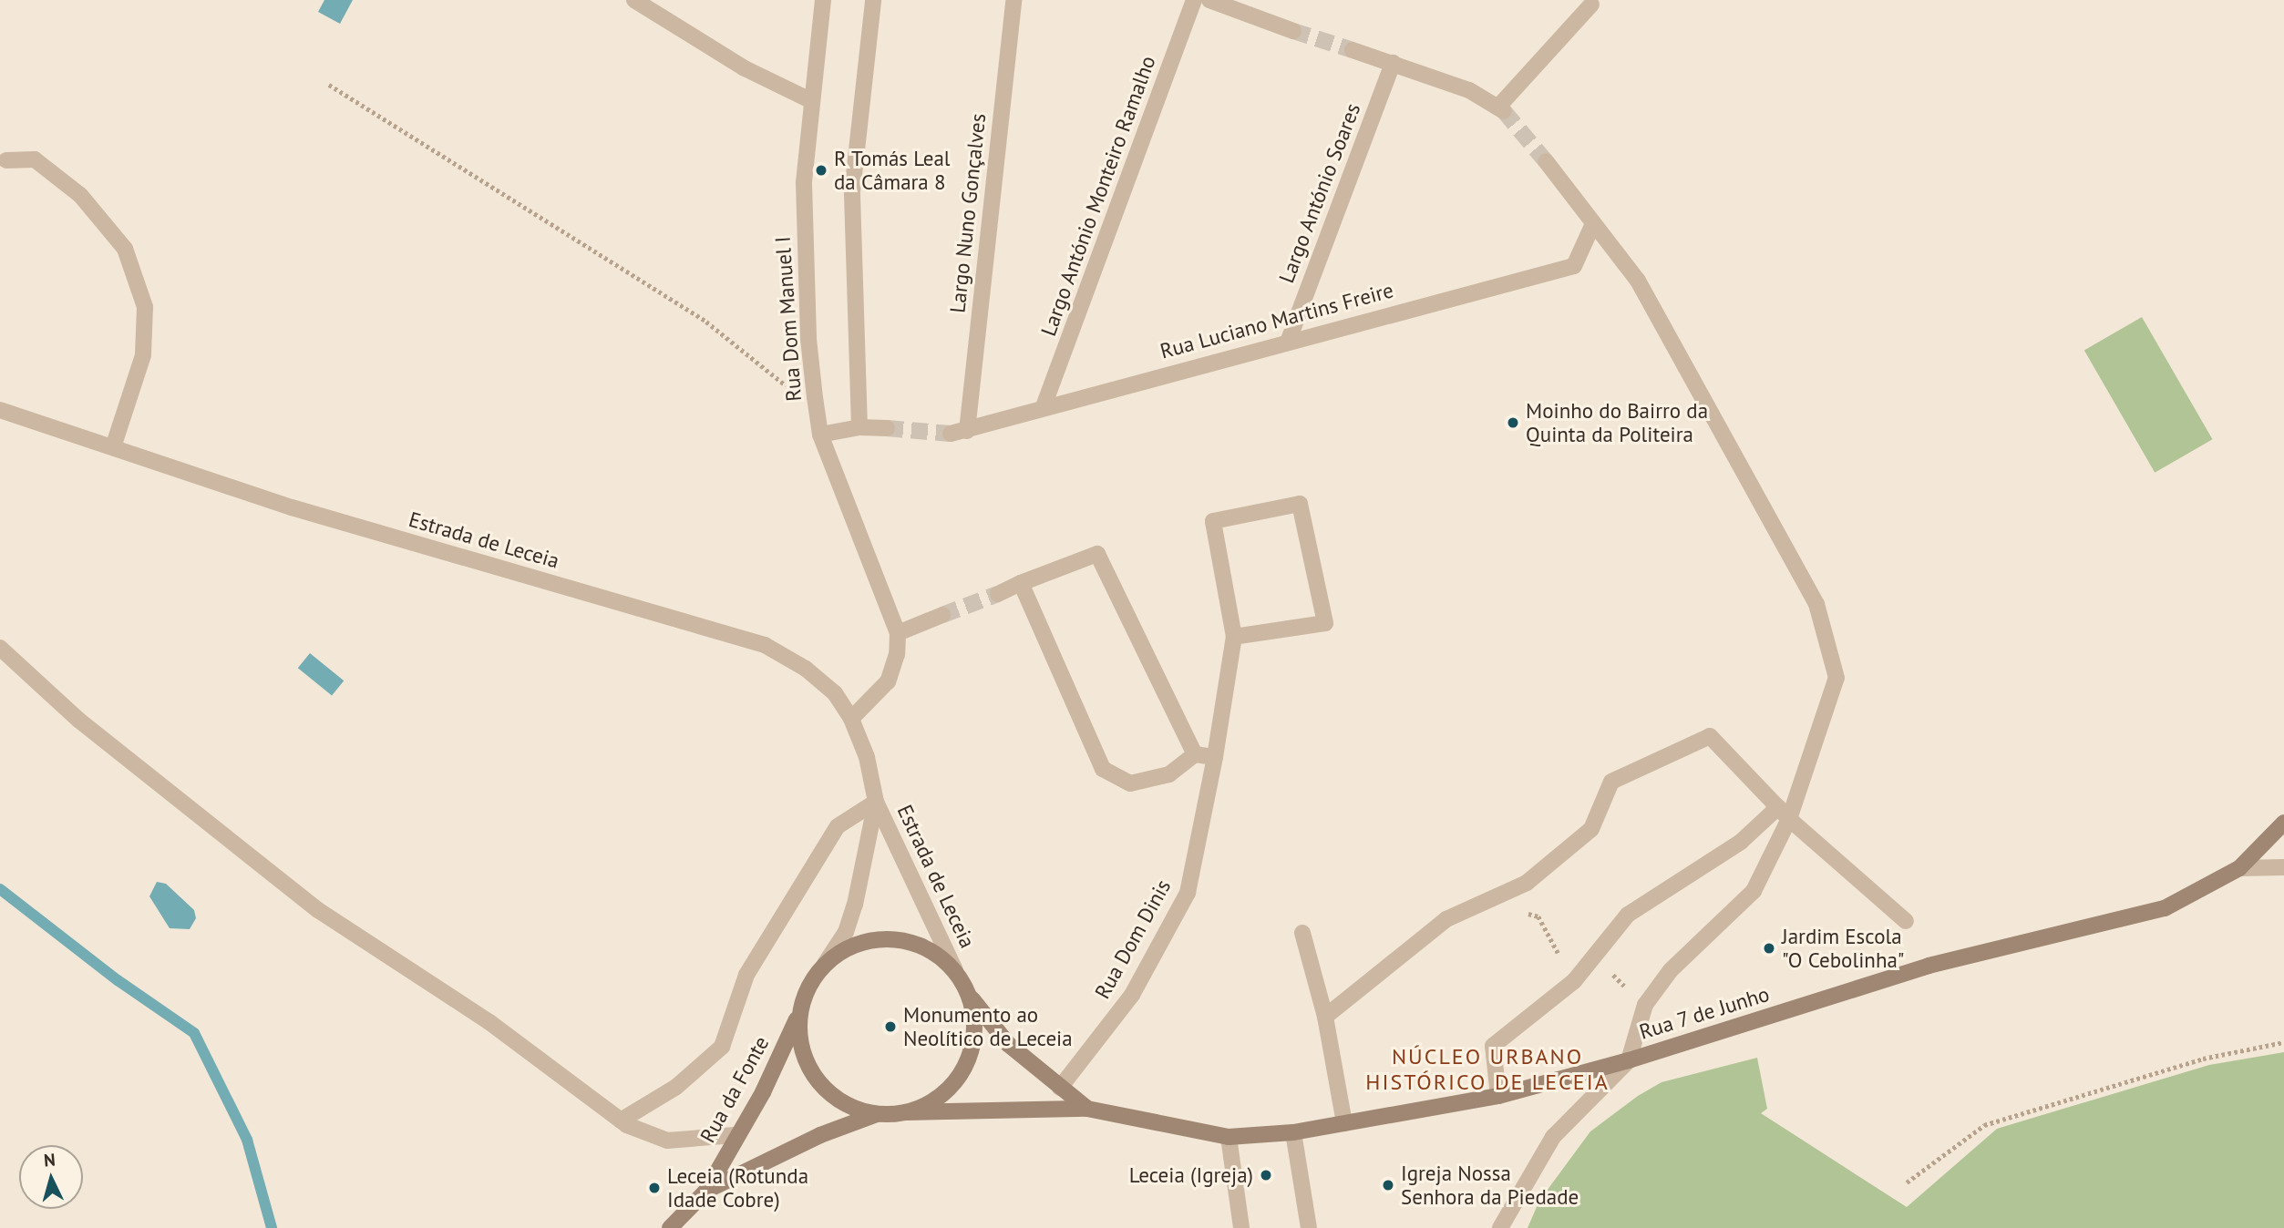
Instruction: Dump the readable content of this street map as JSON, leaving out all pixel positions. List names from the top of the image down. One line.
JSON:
{"streets":{"main road":["Rua 7 de Junho","Rua da Fonte"],"street":["Largo António Soares","Largo António Monteiro Ramalho","Largo Nuno Gonçalves","Rua Dom Manuel I","Rua Luciano Martins Freire","Estrada de Leceia","Rua Dom Dinis"]},"crossings":[["Largo António Soares","Rua Luciano Martins Freire"],["Largo António Monteiro Ramalho","Rua Luciano Martins Freire"],["Largo Nuno Gonçalves","Rua Luciano Martins Freire"],["Rua Dom Manuel I","Estrada de Leceia"],["Estrada de Leceia","Rua da Fonte"]],"districts":["NÚCLEO URBANO HISTÓRICO DE LECEIA"],"places":["R Tomás Leal da Câmara 8","Moinho do Bairro da Quinta da Politeira","Jardim Escola \"O Cebolinha\"","Monumento ao Neolítico de Leceia","Leceia (Igreja)","Igreja Nossa Senhora da Piedade","Leceia (Rotunda Idade Cobre)"],"north":"top"}
